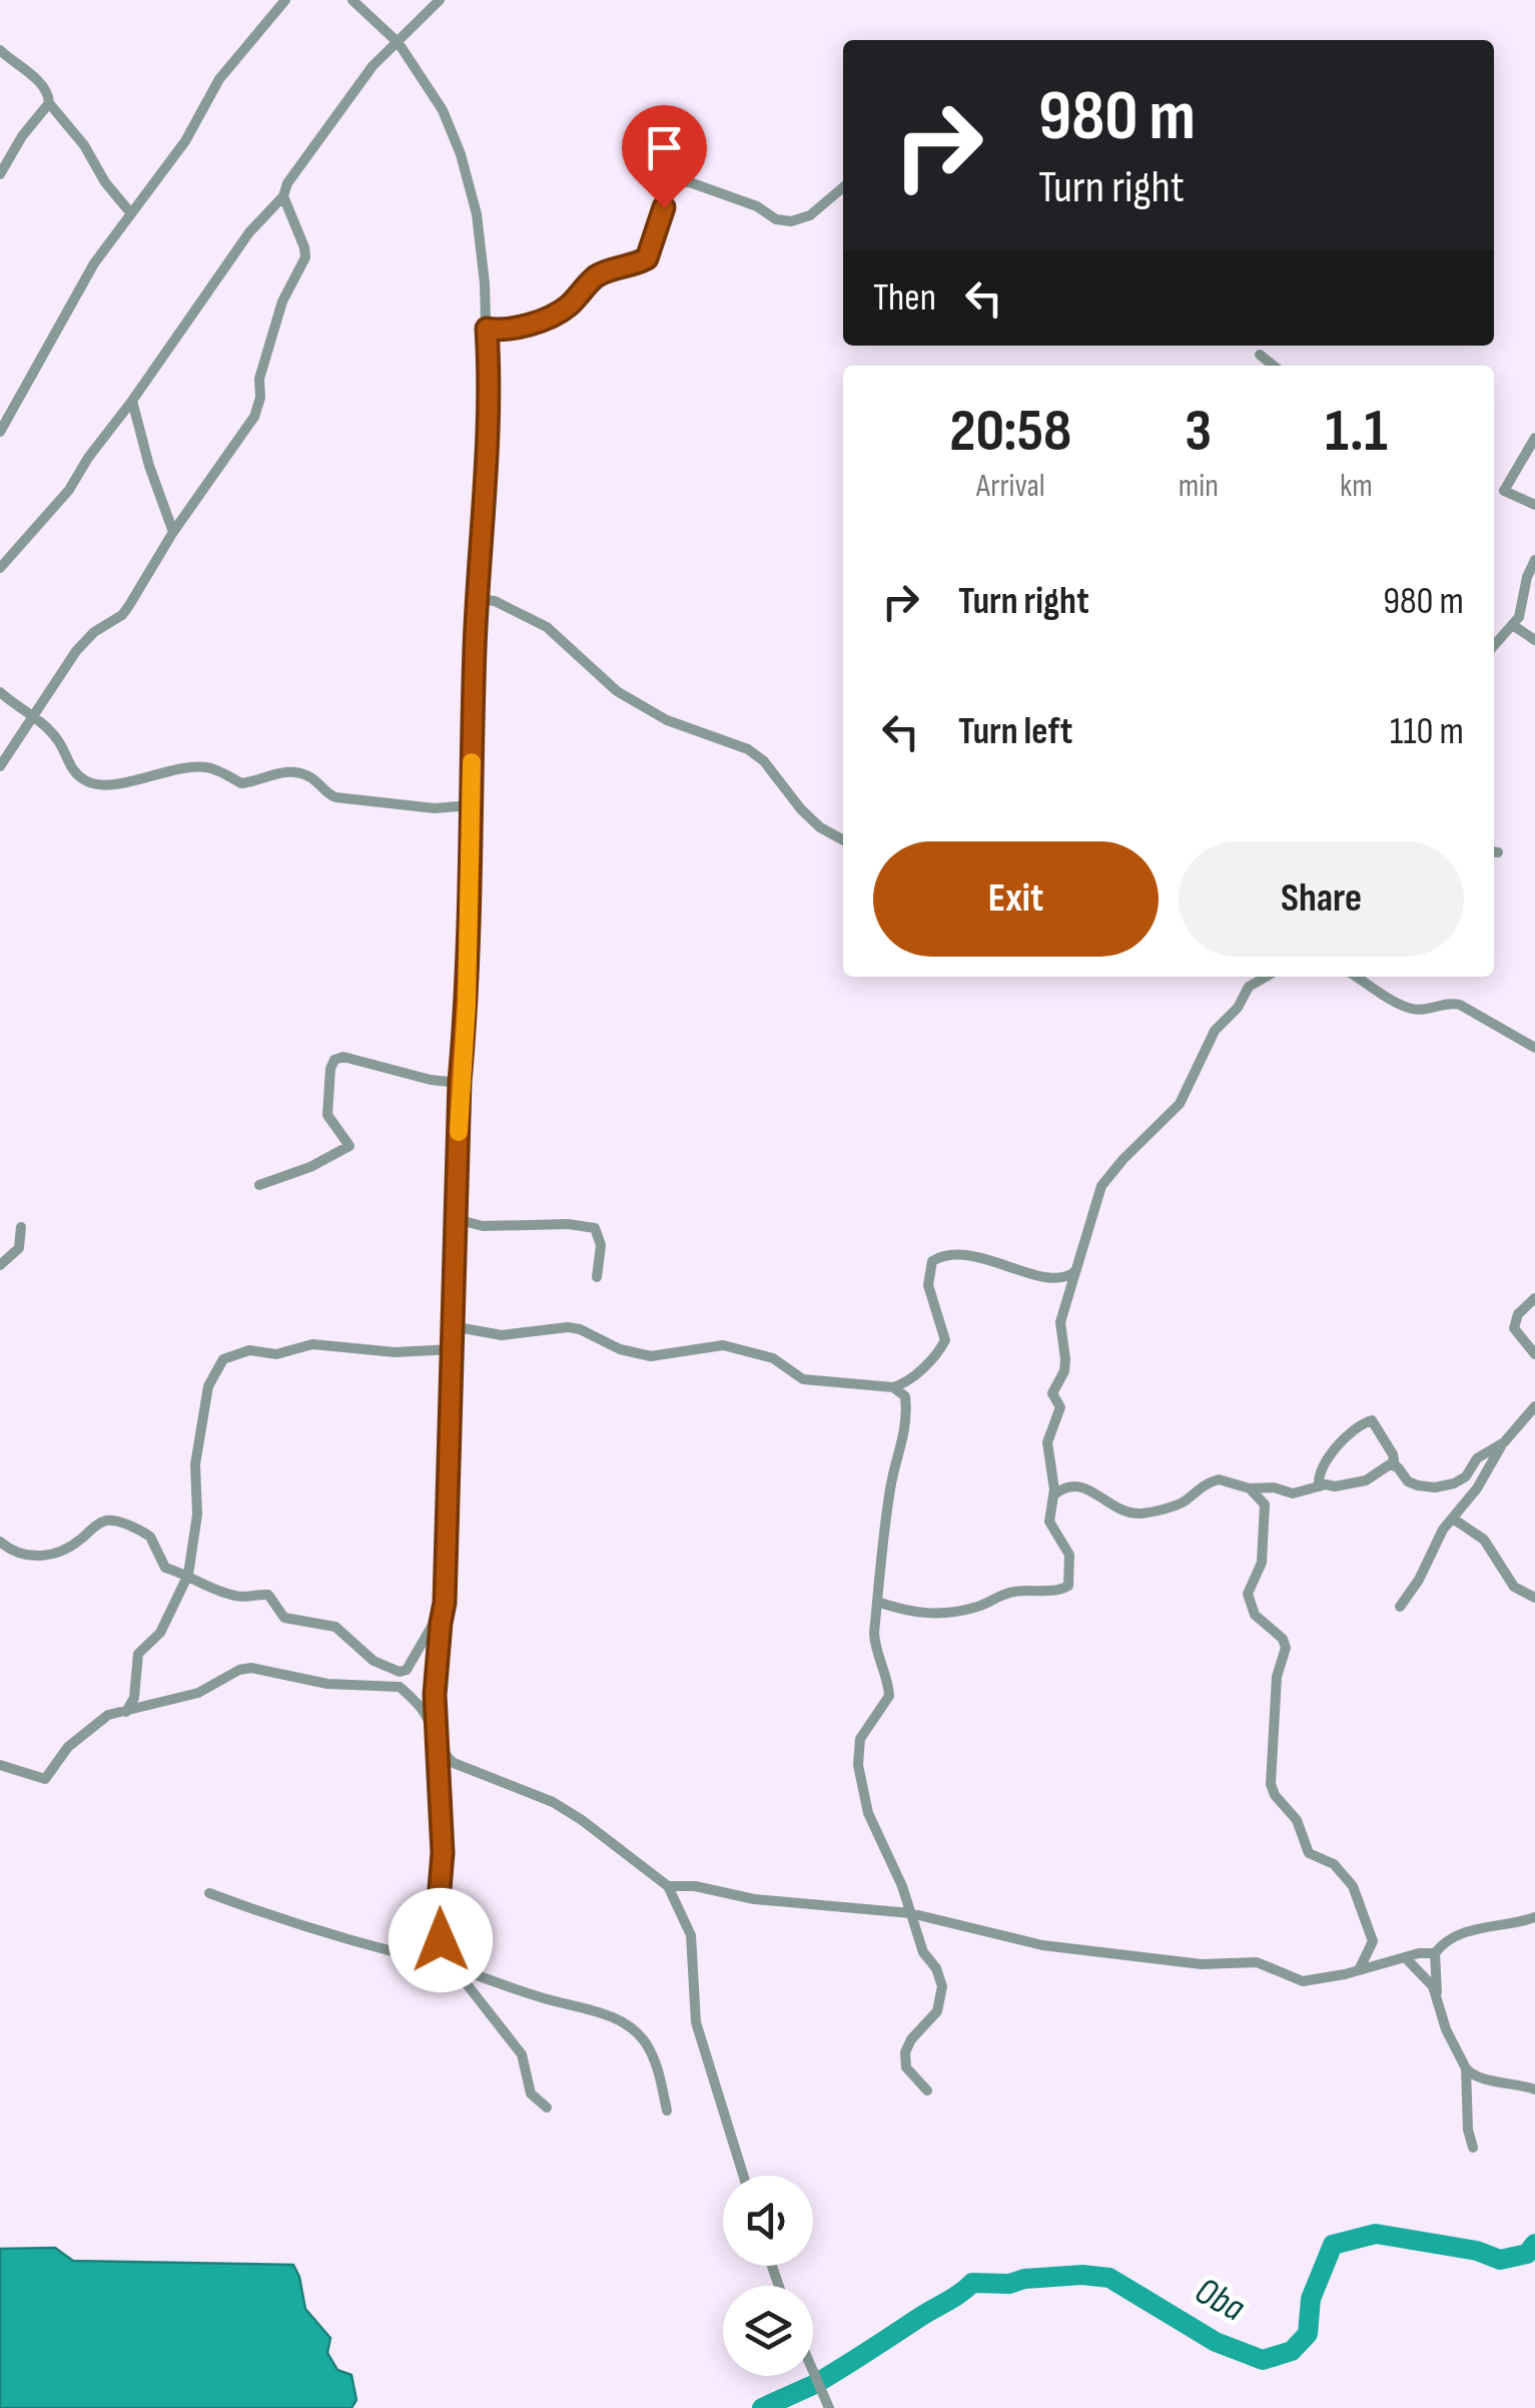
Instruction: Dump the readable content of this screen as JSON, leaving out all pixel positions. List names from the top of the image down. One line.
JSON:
{"water":["Oba"],"page":{"turn":["980 m","Turn right"],"then":"Then","eta":["20:58","Arrival","3","min","1.1","km"],"list":[{"name":"Turn right","value":"980 m"},{"name":"Turn left","value":"110 m"}],"buttons":["Exit","Share"]}}
